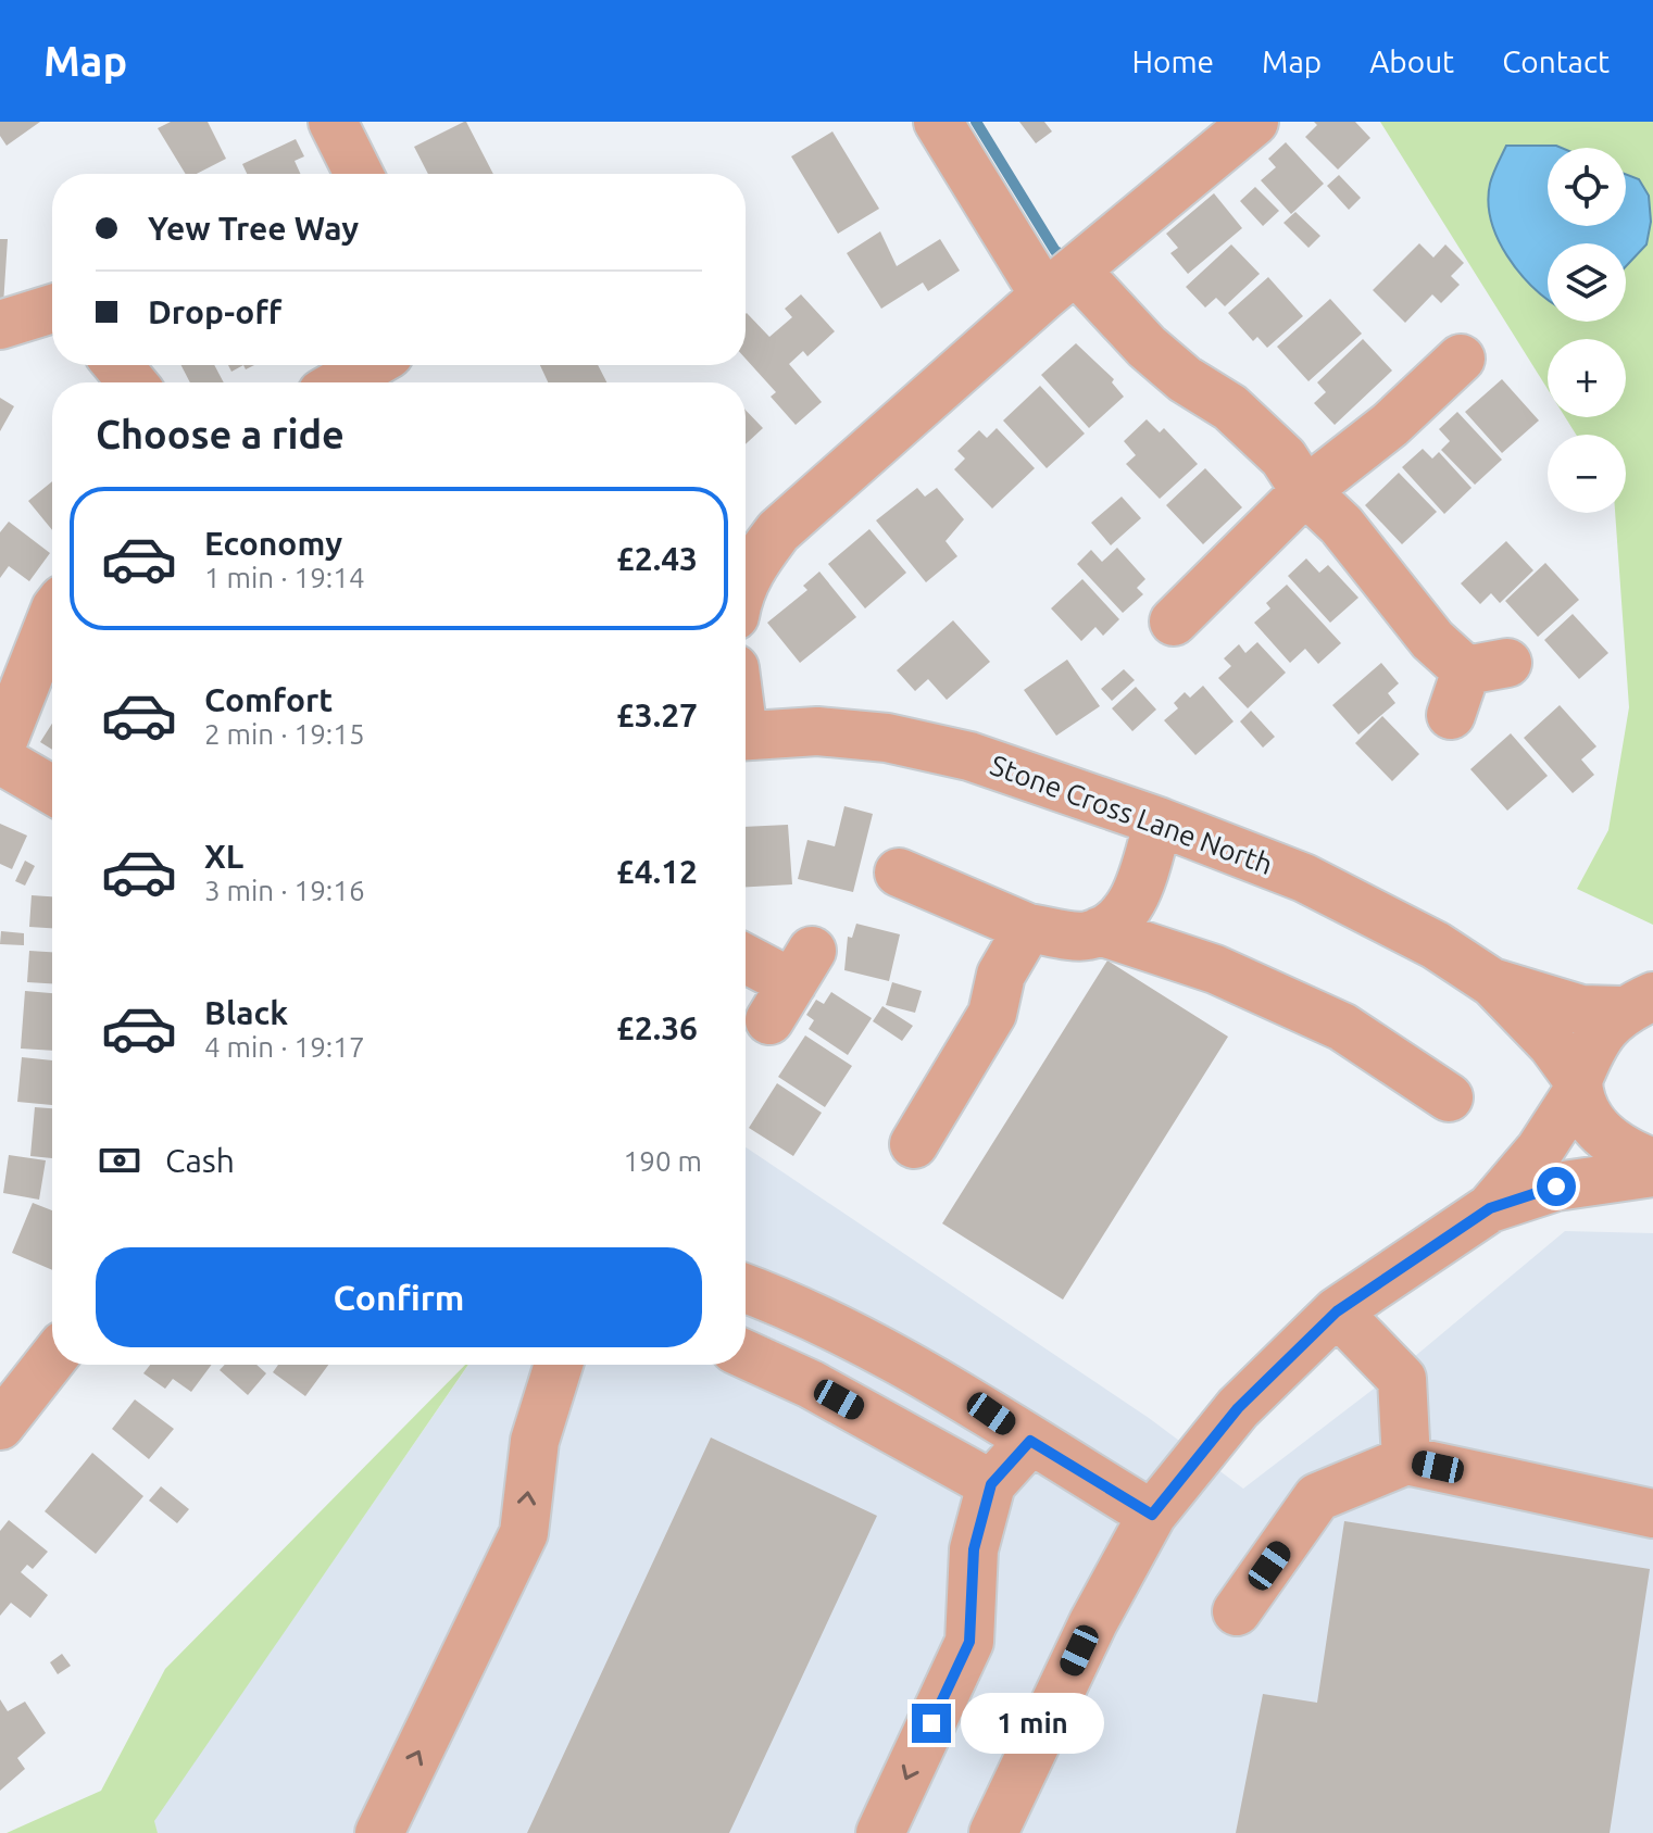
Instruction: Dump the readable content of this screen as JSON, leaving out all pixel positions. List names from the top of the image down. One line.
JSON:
{"streets":{"street":["Stone Cross Lane North"]},"page":{"header":"Map","nav":["Home","Map","About","Contact"],"map_buttons":["+","−"],"banner":["Yew Tree Way","Drop-off"],"heading":"Choose a ride","list":[{"name":"Economy","note":"1 min · 19:14","value":"£2.43"},{"name":"Comfort","note":"2 min · 19:15","value":"£3.27"},{"name":"XL","note":"3 min · 19:16","value":"£4.12"},{"name":"Black","note":"4 min · 19:17","value":"£2.36"}],"pay":["Cash","190 m"],"buttons":"Confirm","bubble":"1 min"}}
